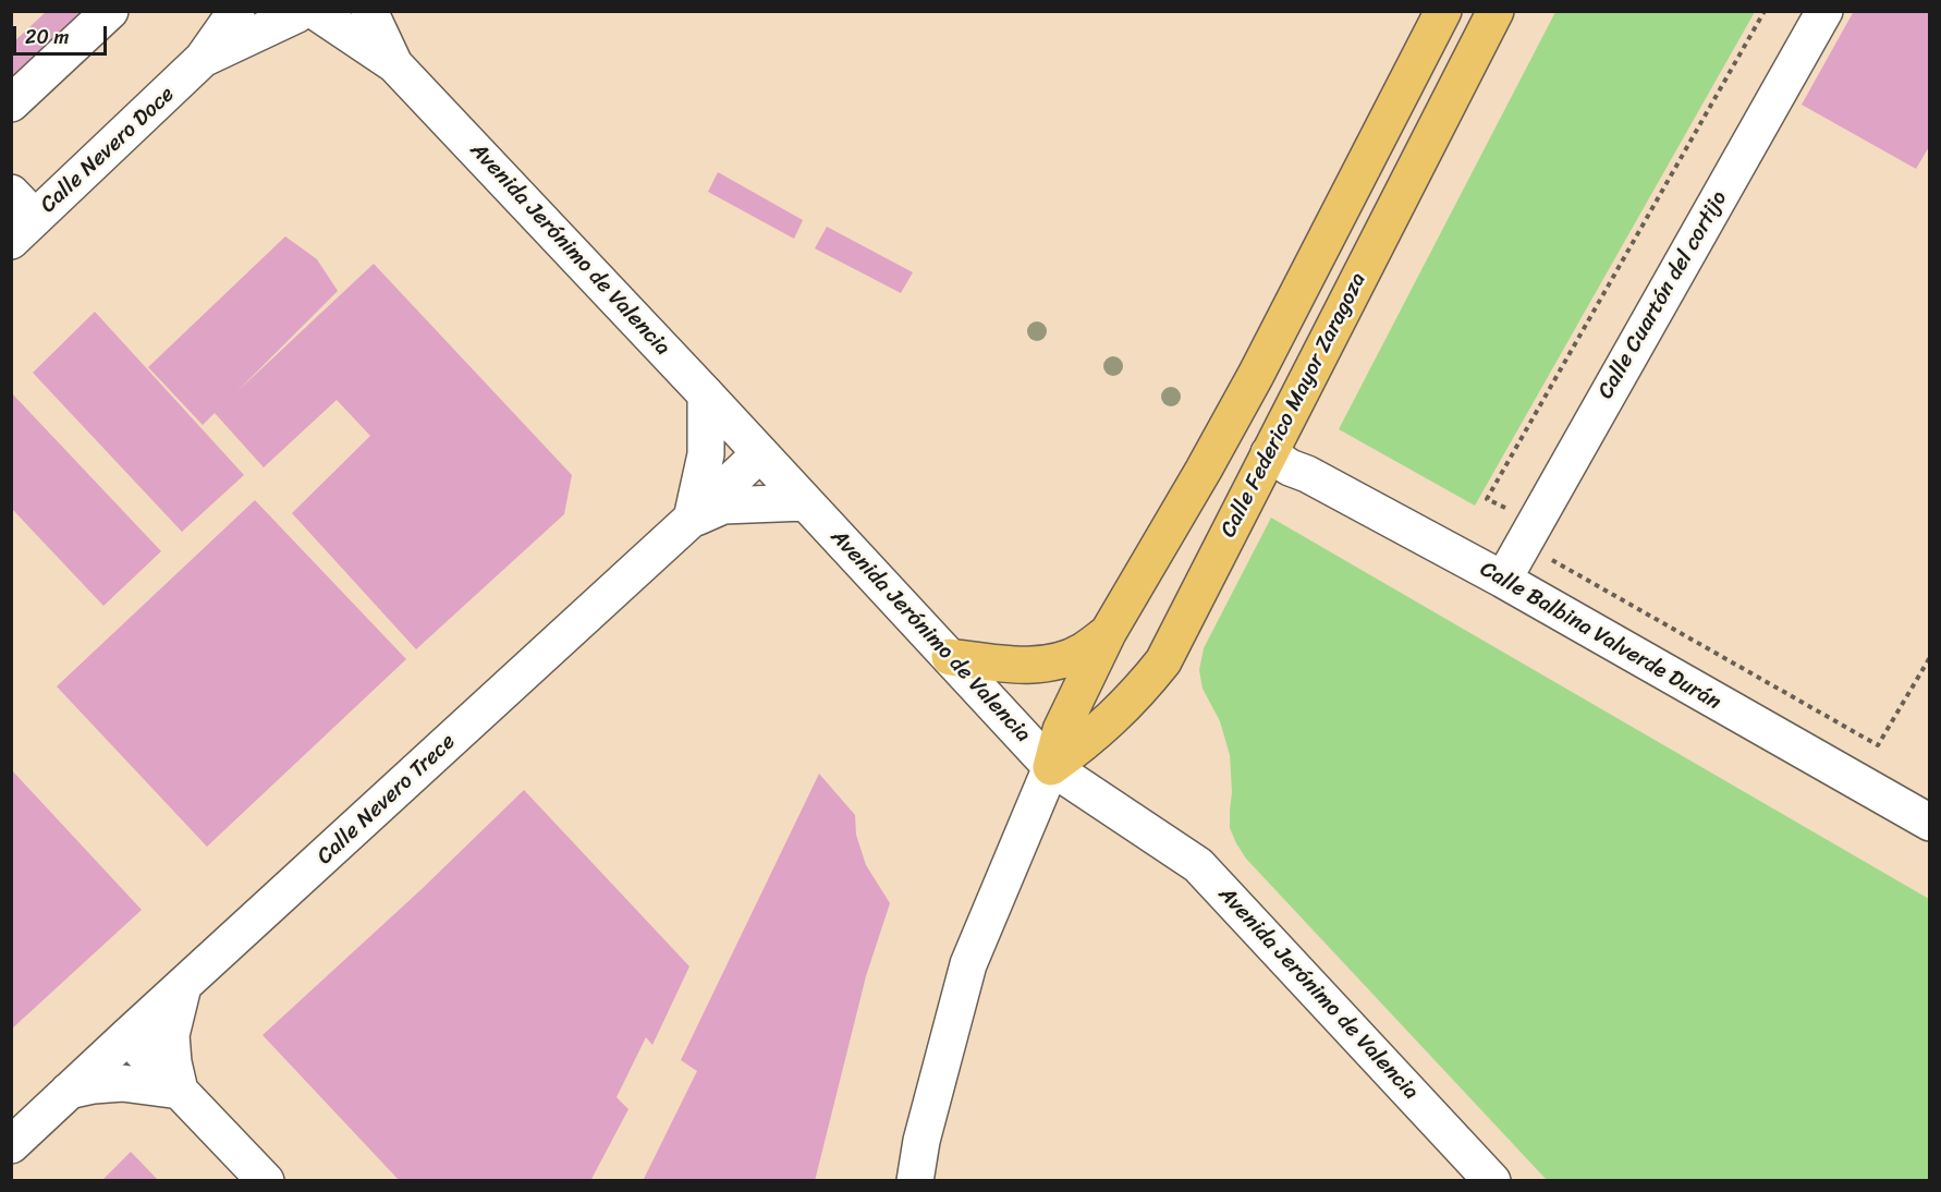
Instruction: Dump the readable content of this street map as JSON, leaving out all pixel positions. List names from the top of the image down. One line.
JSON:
{"streets":{"main road":["Calle Federico Mayor Zaragoza"],"street":["Calle Nevero Doce","Avenida Jerónimo de Valencia","Calle Cuartón del cortijo","Calle Balbina Valverde Durán","Calle Nevero Trece"]},"crossings":[["Calle Nevero Doce","Avenida Jerónimo de Valencia"],["Avenida Jerónimo de Valencia","Calle Federico Mayor Zaragoza"],["Avenida Jerónimo de Valencia","Calle Nevero Trece"],["Calle Cuartón del cortijo","Calle Balbina Valverde Durán"],["Calle Federico Mayor Zaragoza","Calle Balbina Valverde Durán"]],"scale_bar":"20 m"}
